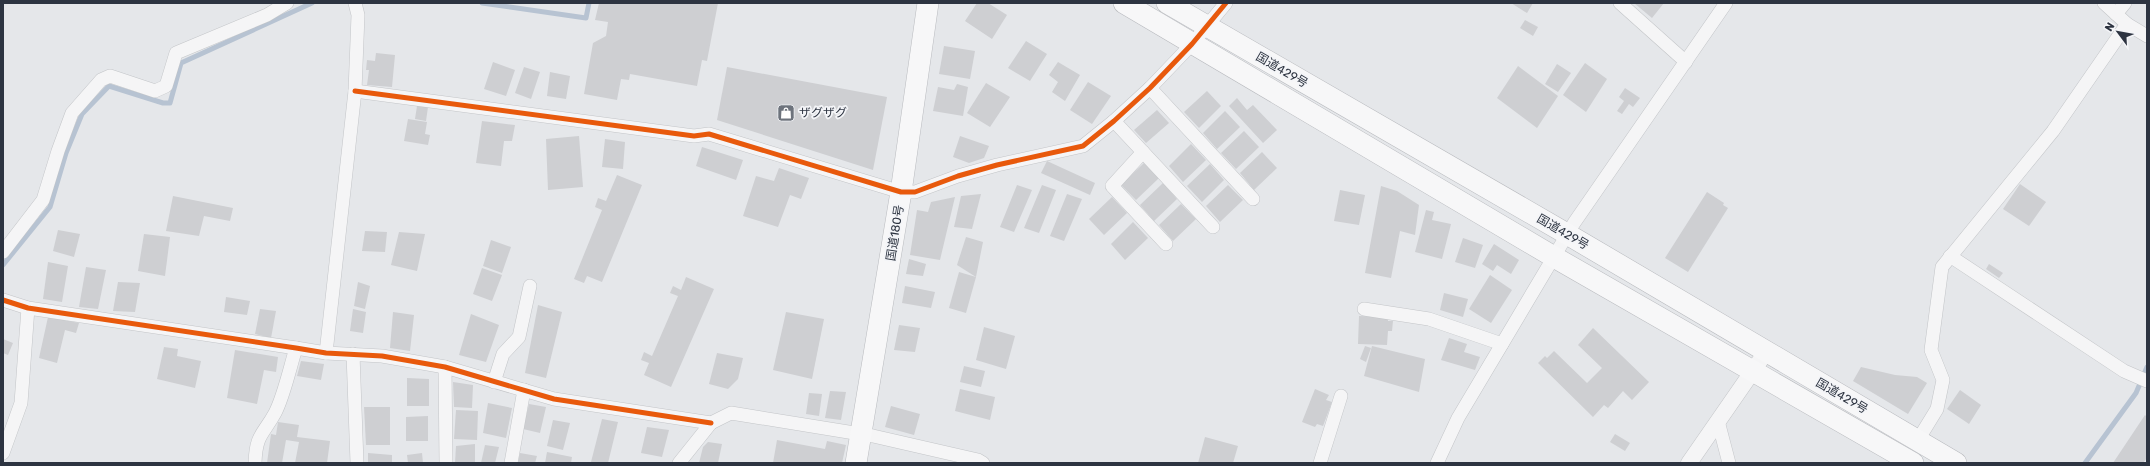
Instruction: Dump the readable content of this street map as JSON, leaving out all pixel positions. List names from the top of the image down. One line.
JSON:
{"streets":{"highway":["国道429号","国道180号"]},"places":{"shop":["ザグザグ"]},"north":"top left"}
